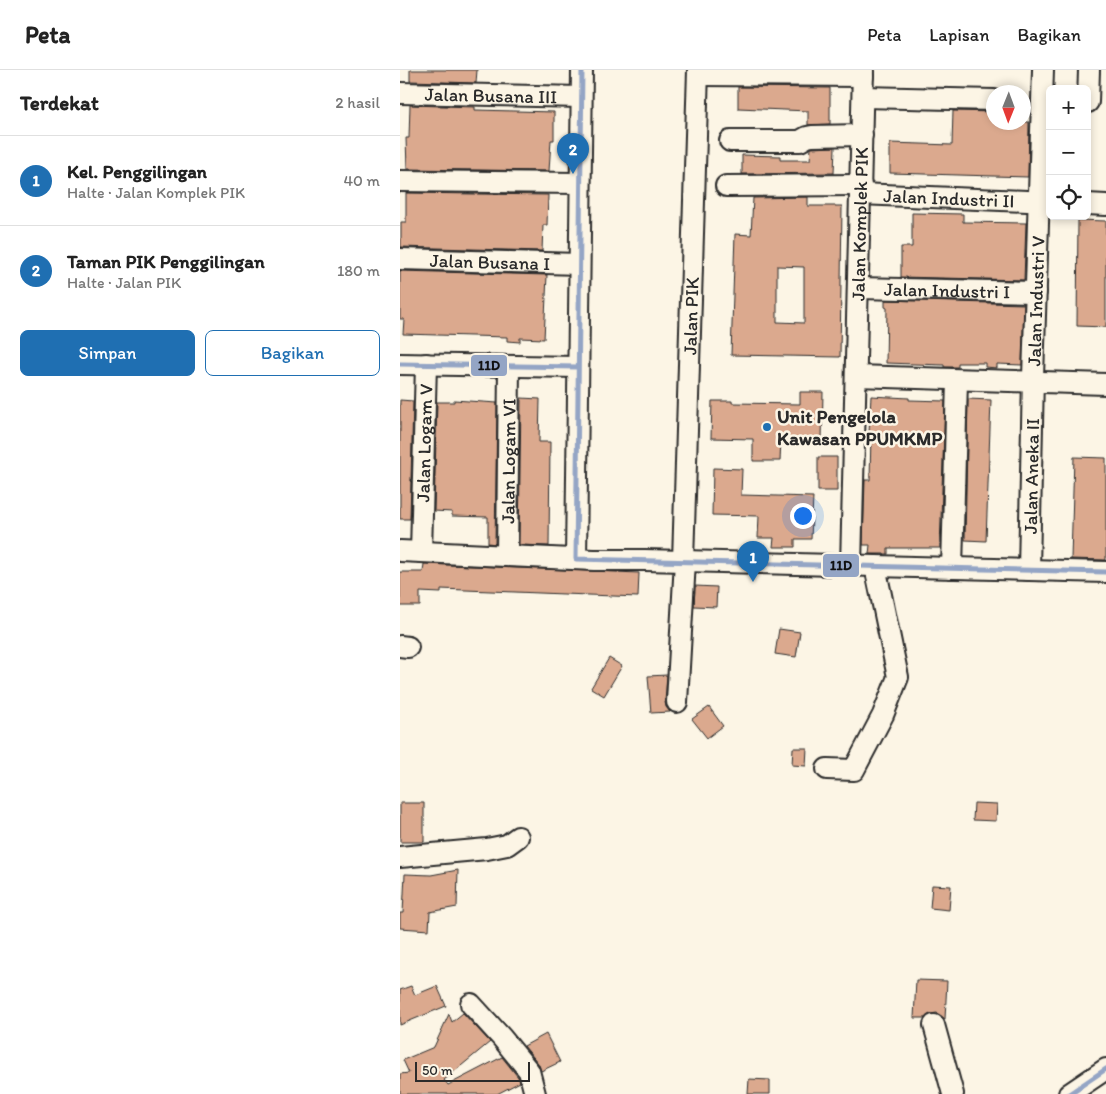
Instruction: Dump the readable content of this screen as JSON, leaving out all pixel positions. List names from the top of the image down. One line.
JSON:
{"streets":{"street":["Jalan Busana III","Jalan Industri II","Jalan Komplek PIK","Jalan Busana I","Jalan Industri I","Jalan Industri V","Jalan PIK","Jalan Logam V","Jalan Logam VI","Jalan Aneka II"]},"crossings":[["Jalan Industri II","Jalan Komplek PIK"],["Jalan Industri II","Jalan Industri V"],["Jalan Komplek PIK","Jalan Industri I"],["Jalan Industri I","Jalan Industri V"],["Jalan Industri V","Jalan Aneka II"]],"places":["Unit Pengelola Kawasan PPUMKMP"],"lines":["transit line 11D"],"scale_bar":"50 m","north":"bottom","page":{"header":"Peta","nav":["Peta","Lapisan","Bagikan"],"heading":["Terdekat","2 hasil"],"map_buttons":["+","−"],"pins":["2","1"],"list":[{"mark":"1","name":"Kel. Penggilingan","note":"Halte · Jalan Komplek PIK","value":"40 m"},{"mark":"2","name":"Taman PIK Penggilingan","note":"Halte · Jalan PIK","value":"180 m"}],"buttons":["Simpan","Bagikan"],"scale":"50 m"}}
